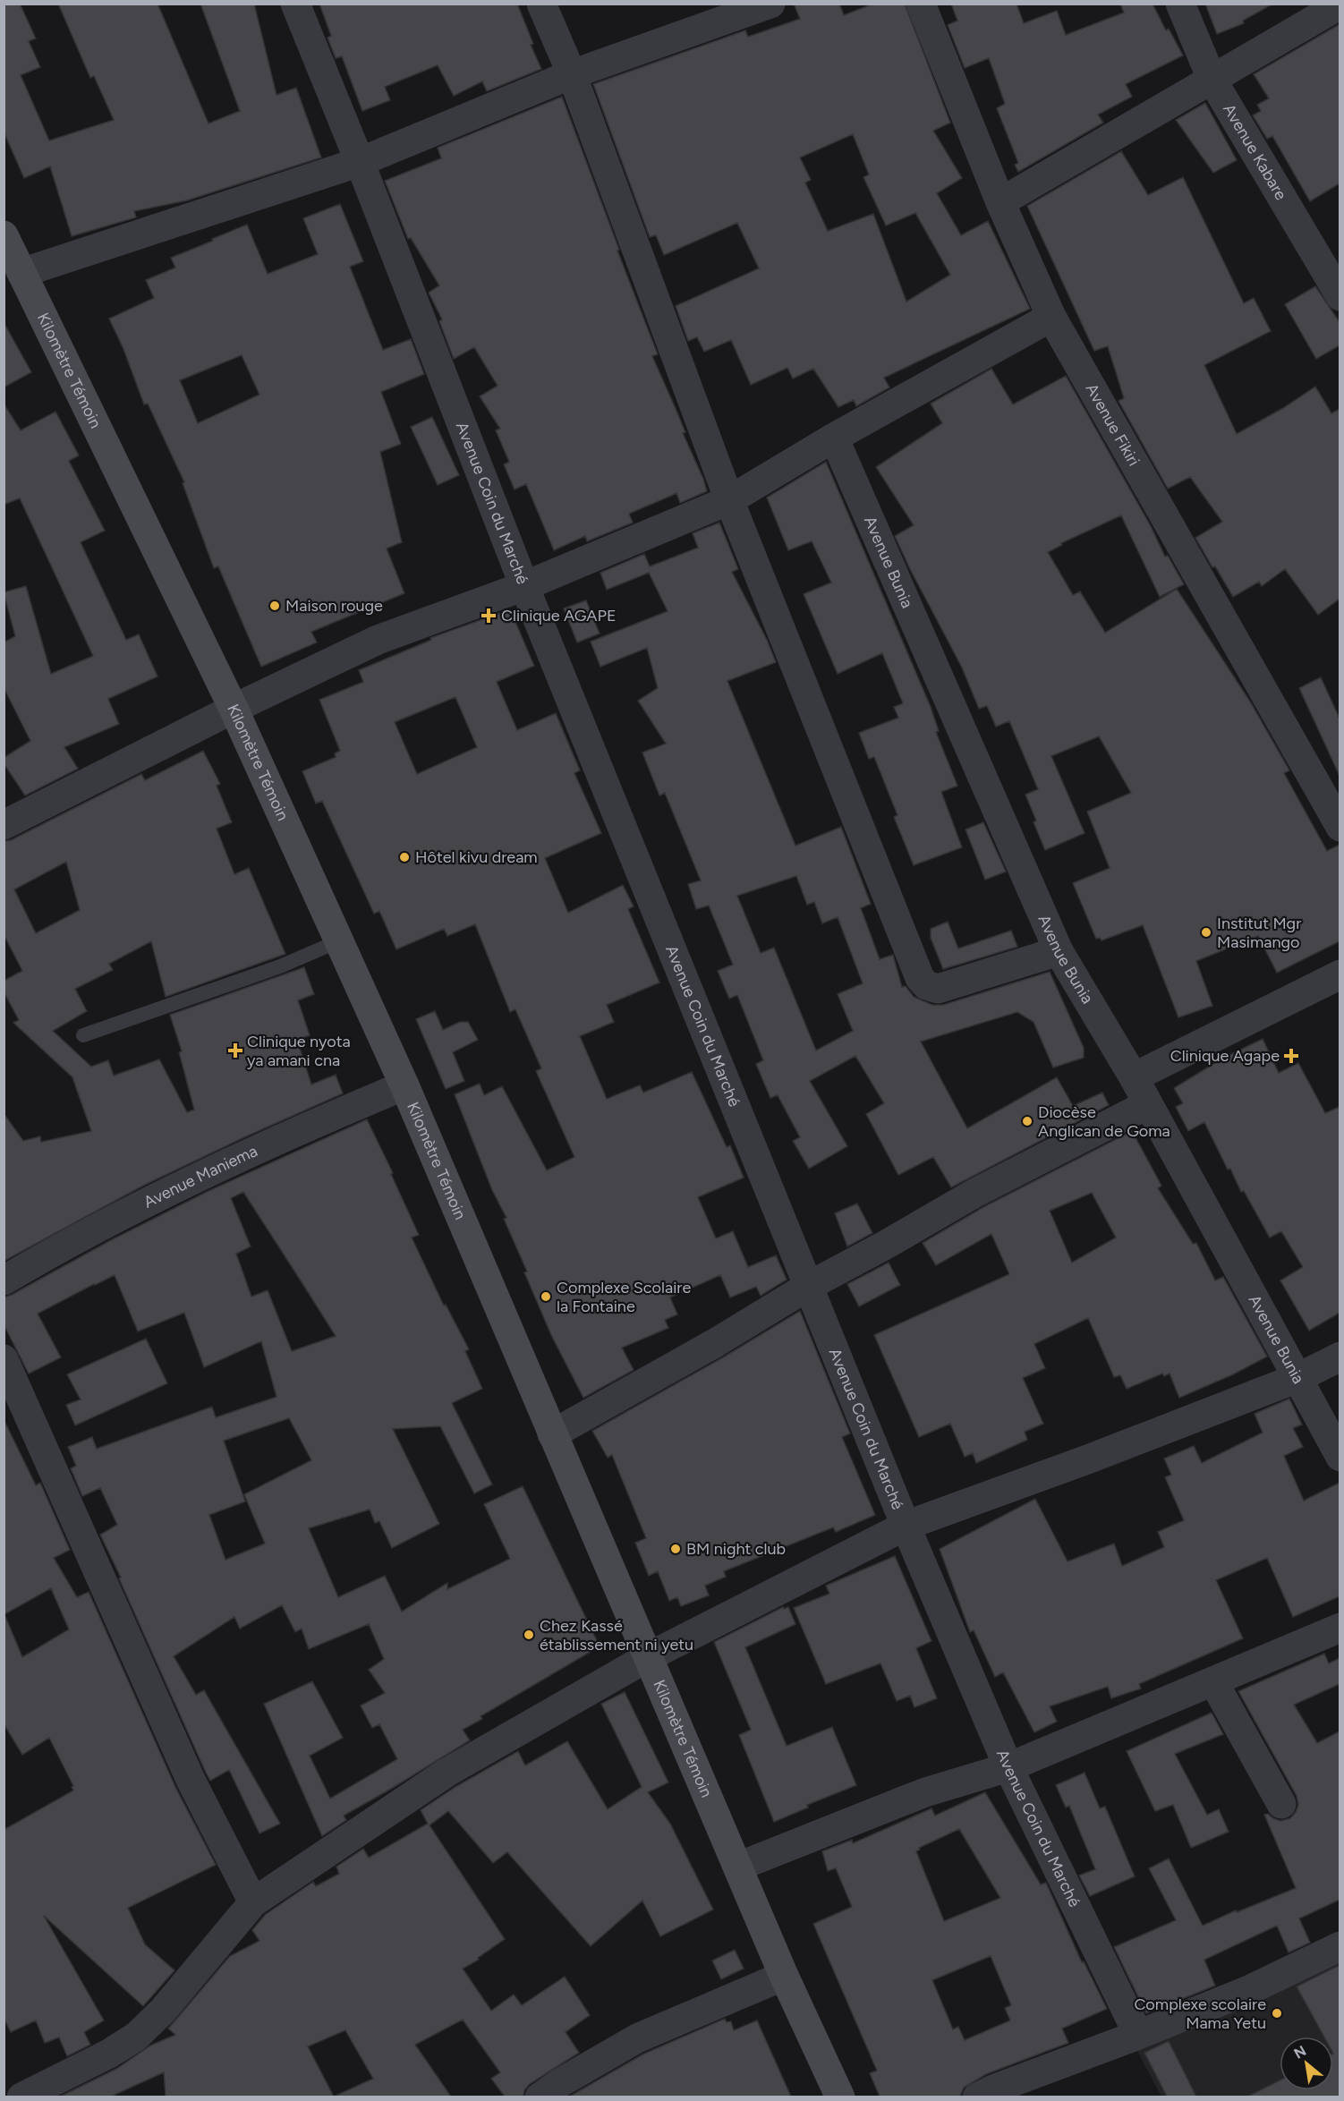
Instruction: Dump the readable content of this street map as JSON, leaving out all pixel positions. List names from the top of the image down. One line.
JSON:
{"streets":{"main road":["Kilomètre Témoin"],"street":["Avenue Kabare","Avenue Fikiri","Avenue Coin du Marché","Avenue Bunia","Avenue Maniema"]},"crossings":[["Kilomètre Témoin","Avenue Maniema"]],"places":{"other":["Maison rouge","Hôtel kivu dream","Institut Mgr Masimango","Diocèse Anglican de Goma","Complexe Scolaire la Fontaine","BM night club","Chez Kassé établissement ni yetu","Complexe scolaire Mama Yetu"],"health":["Clinique AGAPE","Clinique nyota ya amani cna","Clinique Agape"]},"north":"top left"}
